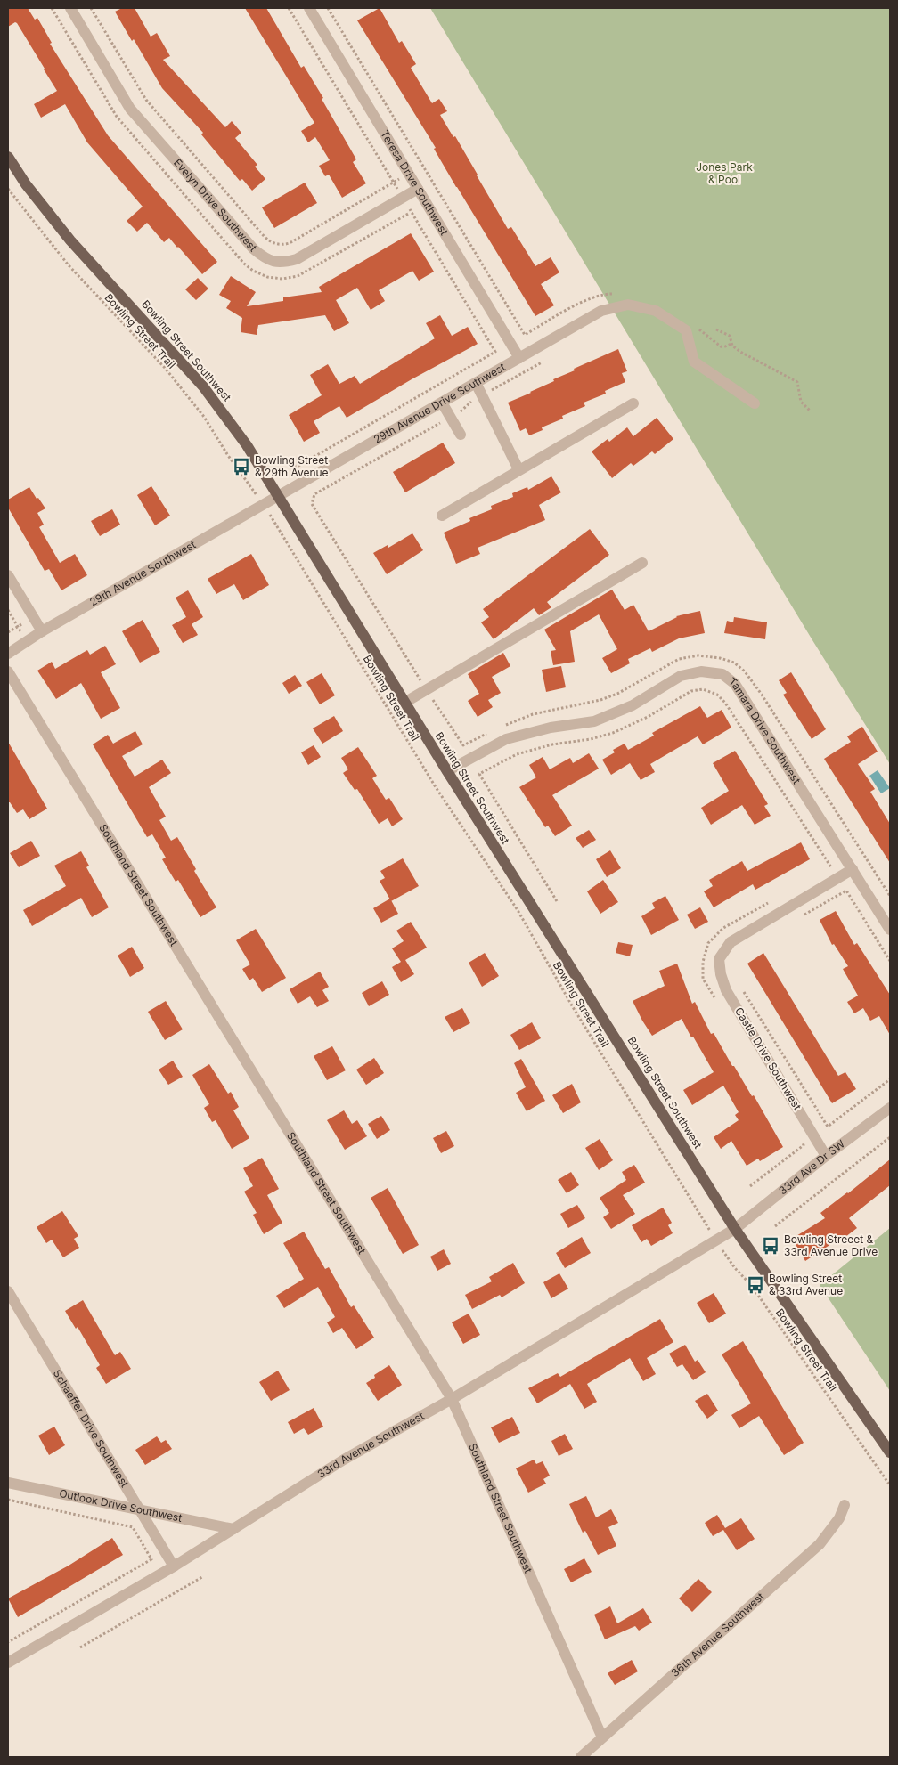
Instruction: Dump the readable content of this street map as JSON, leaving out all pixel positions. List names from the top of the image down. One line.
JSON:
{"streets":{"main road":["Bowling Street Southwest"],"street":["Teresa Drive Southwest","Evelyn Drive Southwest","29th Avenue Drive Southwest","29th Avenue Southwest","Tamara Drive Southwest","Southland Street Southwest","Castle Drive Southwest","33rd Ave Dr SW","Schaeffer Drive Southwest","33rd Avenue Southwest","Outlook Drive Southwest","36th Avenue Southwest"],"path":["Bowling Street Trail"]},"crossings":[["Teresa Drive Southwest","Evelyn Drive Southwest"],["Teresa Drive Southwest","29th Avenue Drive Southwest"],["Bowling Street Trail","33rd Avenue Southwest"],["Bowling Street Southwest","29th Avenue Drive Southwest"],["Bowling Street Southwest","29th Avenue Southwest"],["Bowling Street Southwest","Tamara Drive Southwest"],["Bowling Street Southwest","33rd Ave Dr SW"],["Bowling Street Southwest","33rd Avenue Southwest"],["29th Avenue Drive Southwest","29th Avenue Southwest"],["Tamara Drive Southwest","Castle Drive Southwest"],["Southland Street Southwest","33rd Avenue Southwest"],["Southland Street Southwest","36th Avenue Southwest"],["Castle Drive Southwest","33rd Ave Dr SW"],["33rd Ave Dr SW","33rd Avenue Southwest"],["Schaeffer Drive Southwest","33rd Avenue Southwest"],["Schaeffer Drive Southwest","Outlook Drive Southwest"],["33rd Avenue Southwest","Outlook Drive Southwest"]],"parks":["Jones Park & Pool"],"places":{"bus stop":["Bowling Street & 29th Avenue","Bowling Streeet & 33rd Avenue Drive","Bowling Street & 33rd Avenue"]}}
